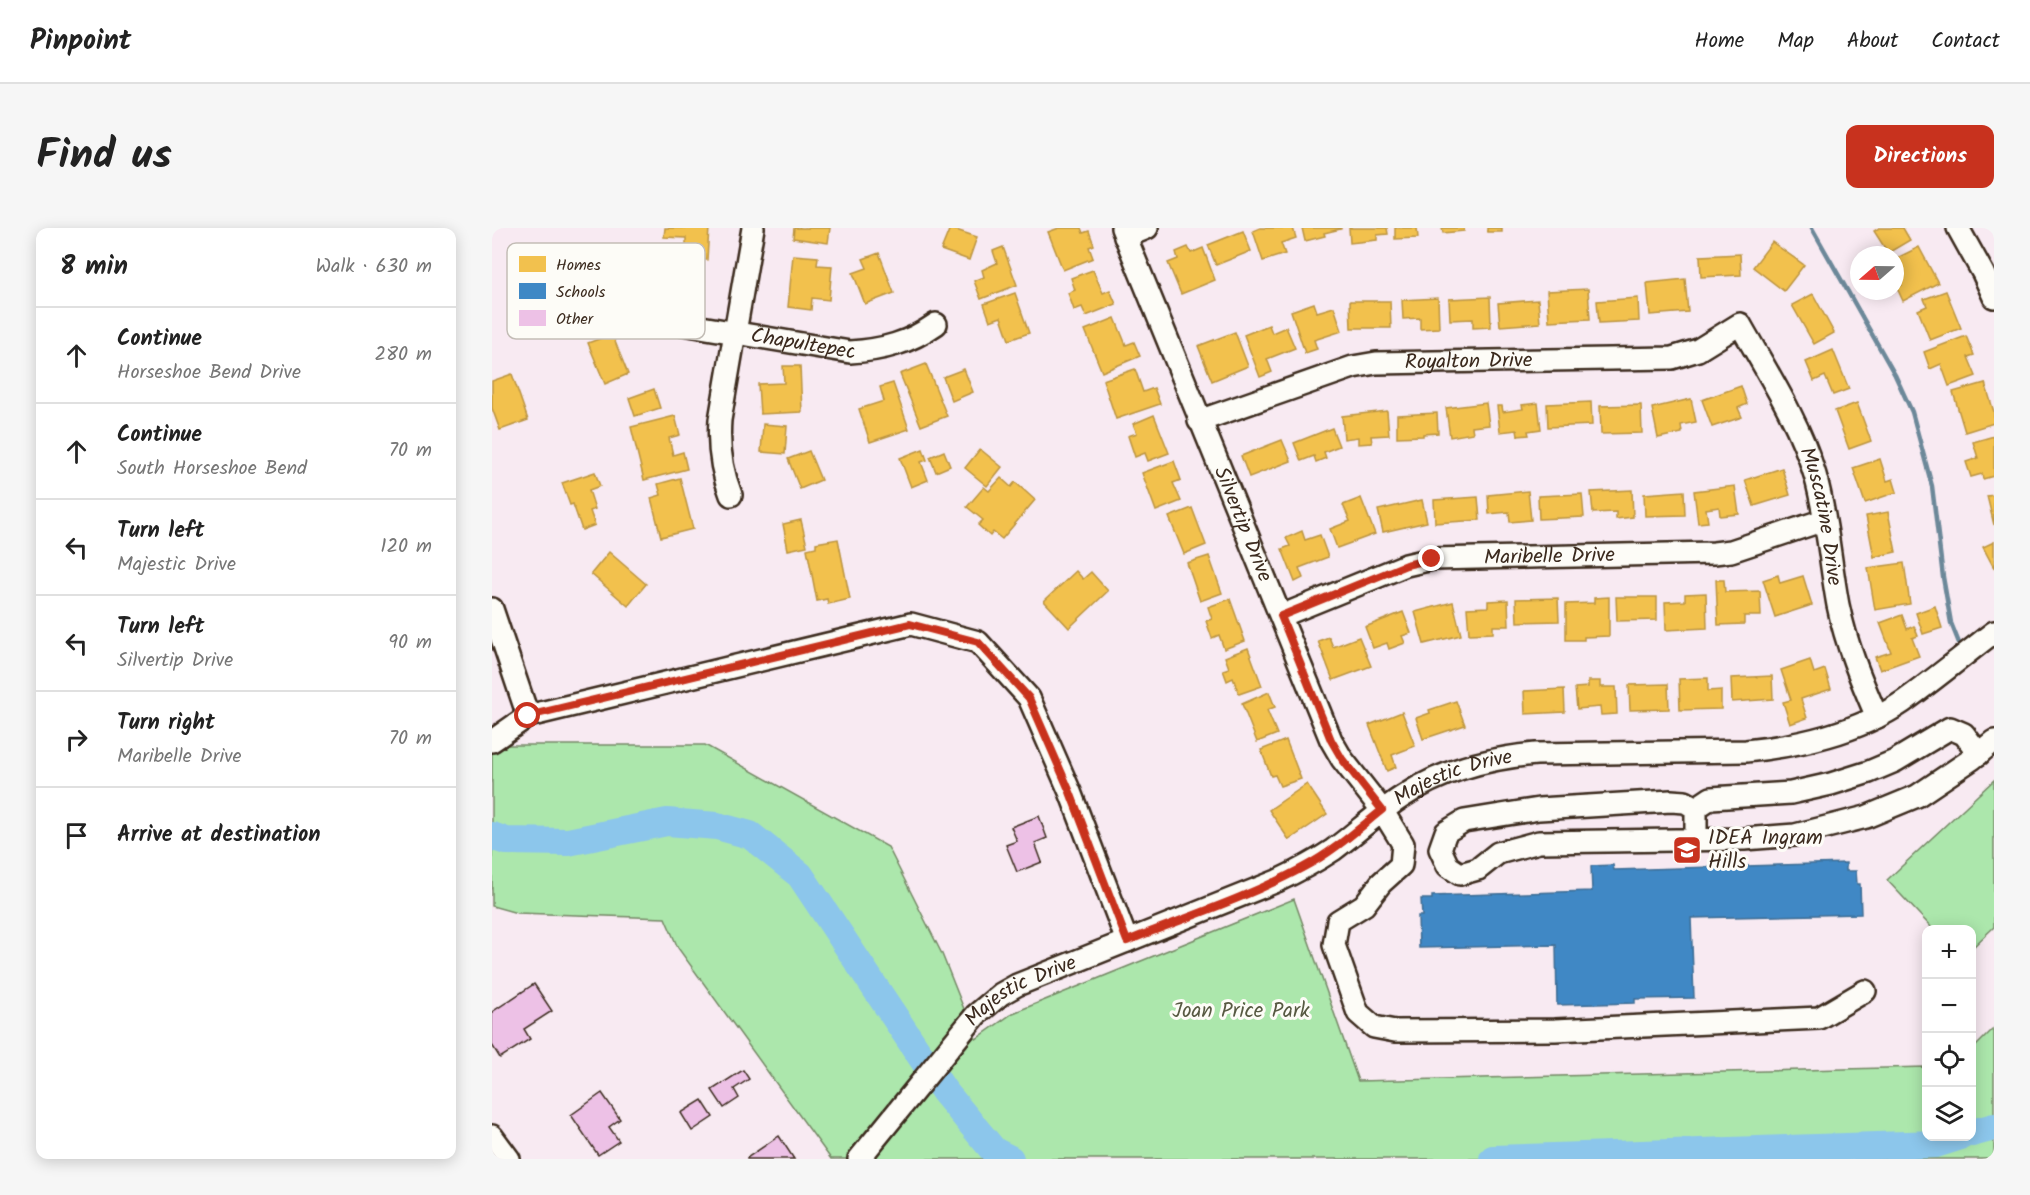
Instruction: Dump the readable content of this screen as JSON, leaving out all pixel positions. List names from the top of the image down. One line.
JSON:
{"streets":{"street":["Chapultepec","Royalton Drive","Muscatine Drive","Silvertip Drive","Maribelle Drive","Majestic Drive"]},"crossings":[["Royalton Drive","Muscatine Drive"],["Royalton Drive","Silvertip Drive"],["Muscatine Drive","Maribelle Drive"],["Muscatine Drive","Majestic Drive"],["Silvertip Drive","Maribelle Drive"],["Silvertip Drive","Majestic Drive"]],"parks":["Joan Price Park"],"places":{"school or university":["IDEA Ingram Hills"]},"legend":["Homes","Schools","Other"],"north":"left","page":{"header":"Pinpoint","nav":["Home","Map","About","Contact"],"title":"Find us","buttons":"Directions","heading":["8 min","Walk · 630 m"],"list":[["Continue","Horseshoe Bend Drive","280 m"],["Continue","South Horseshoe Bend","70 m"],["Turn left","Majestic Drive","120 m"],["Turn left","Silvertip Drive","90 m"],["Turn right","Maribelle Drive","70 m"],"Arrive at destination"],"map_buttons":["+","−"]}}
